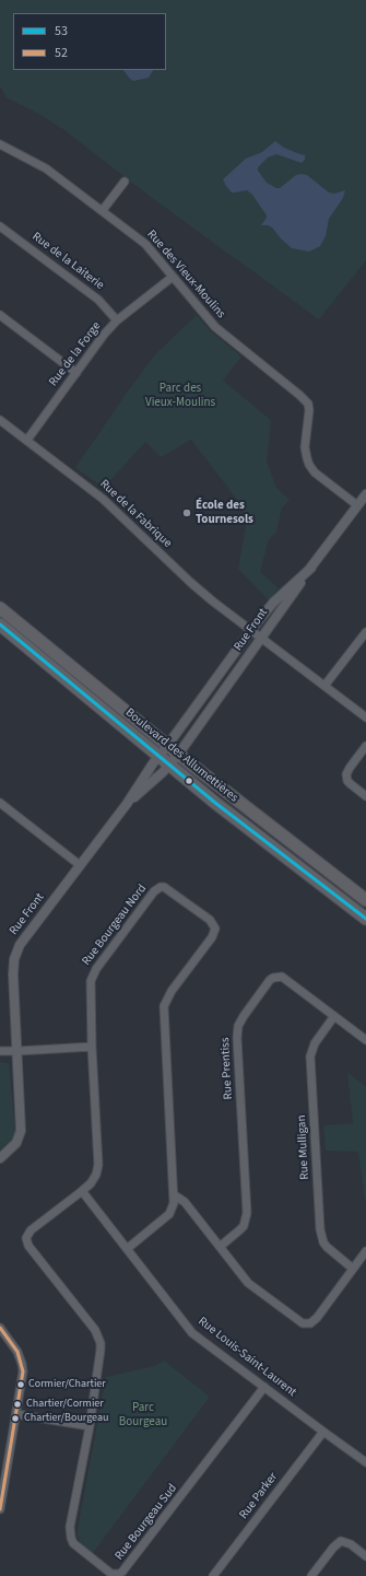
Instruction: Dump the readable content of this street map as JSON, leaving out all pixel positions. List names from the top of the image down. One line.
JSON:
{"streets":{"highway":["Boulevard des Allumettières"],"street":["Rue de la Laiterie","Rue des Vieux-Moulins","Rue de la Forge","Rue de la Fabrique","Rue Front","Rue Bourgeau Nord","Rue Prentiss","Rue Mulligan","Rue Louis-Saint-Laurent","Rue Parker","Rue Bourgeau Sud"]},"crossings":[["Rue de la Laiterie","Rue de la Forge"],["Rue des Vieux-Moulins","Rue de la Forge"],["Rue des Vieux-Moulins","Rue Front"],["Rue de la Forge","Rue de la Fabrique"],["Rue de la Fabrique","Rue Front"],["Rue Front","Boulevard des Allumettières"],["Rue Bourgeau Nord","Rue Louis-Saint-Laurent"],["Rue Bourgeau Nord","Rue Bourgeau Sud"],["Rue Prentiss","Rue Mulligan"],["Rue Louis-Saint-Laurent","Rue Parker"],["Rue Louis-Saint-Laurent","Rue Bourgeau Sud"]],"parks":["Parc des Vieux-Moulins","Parc Bourgeau"],"places":["École des Tournesols","Cormier/Chartier","Chartier/Cormier","Chartier/Bourgeau"],"lines":["transit line 53","transit line 52"],"legend":["53","52"]}
